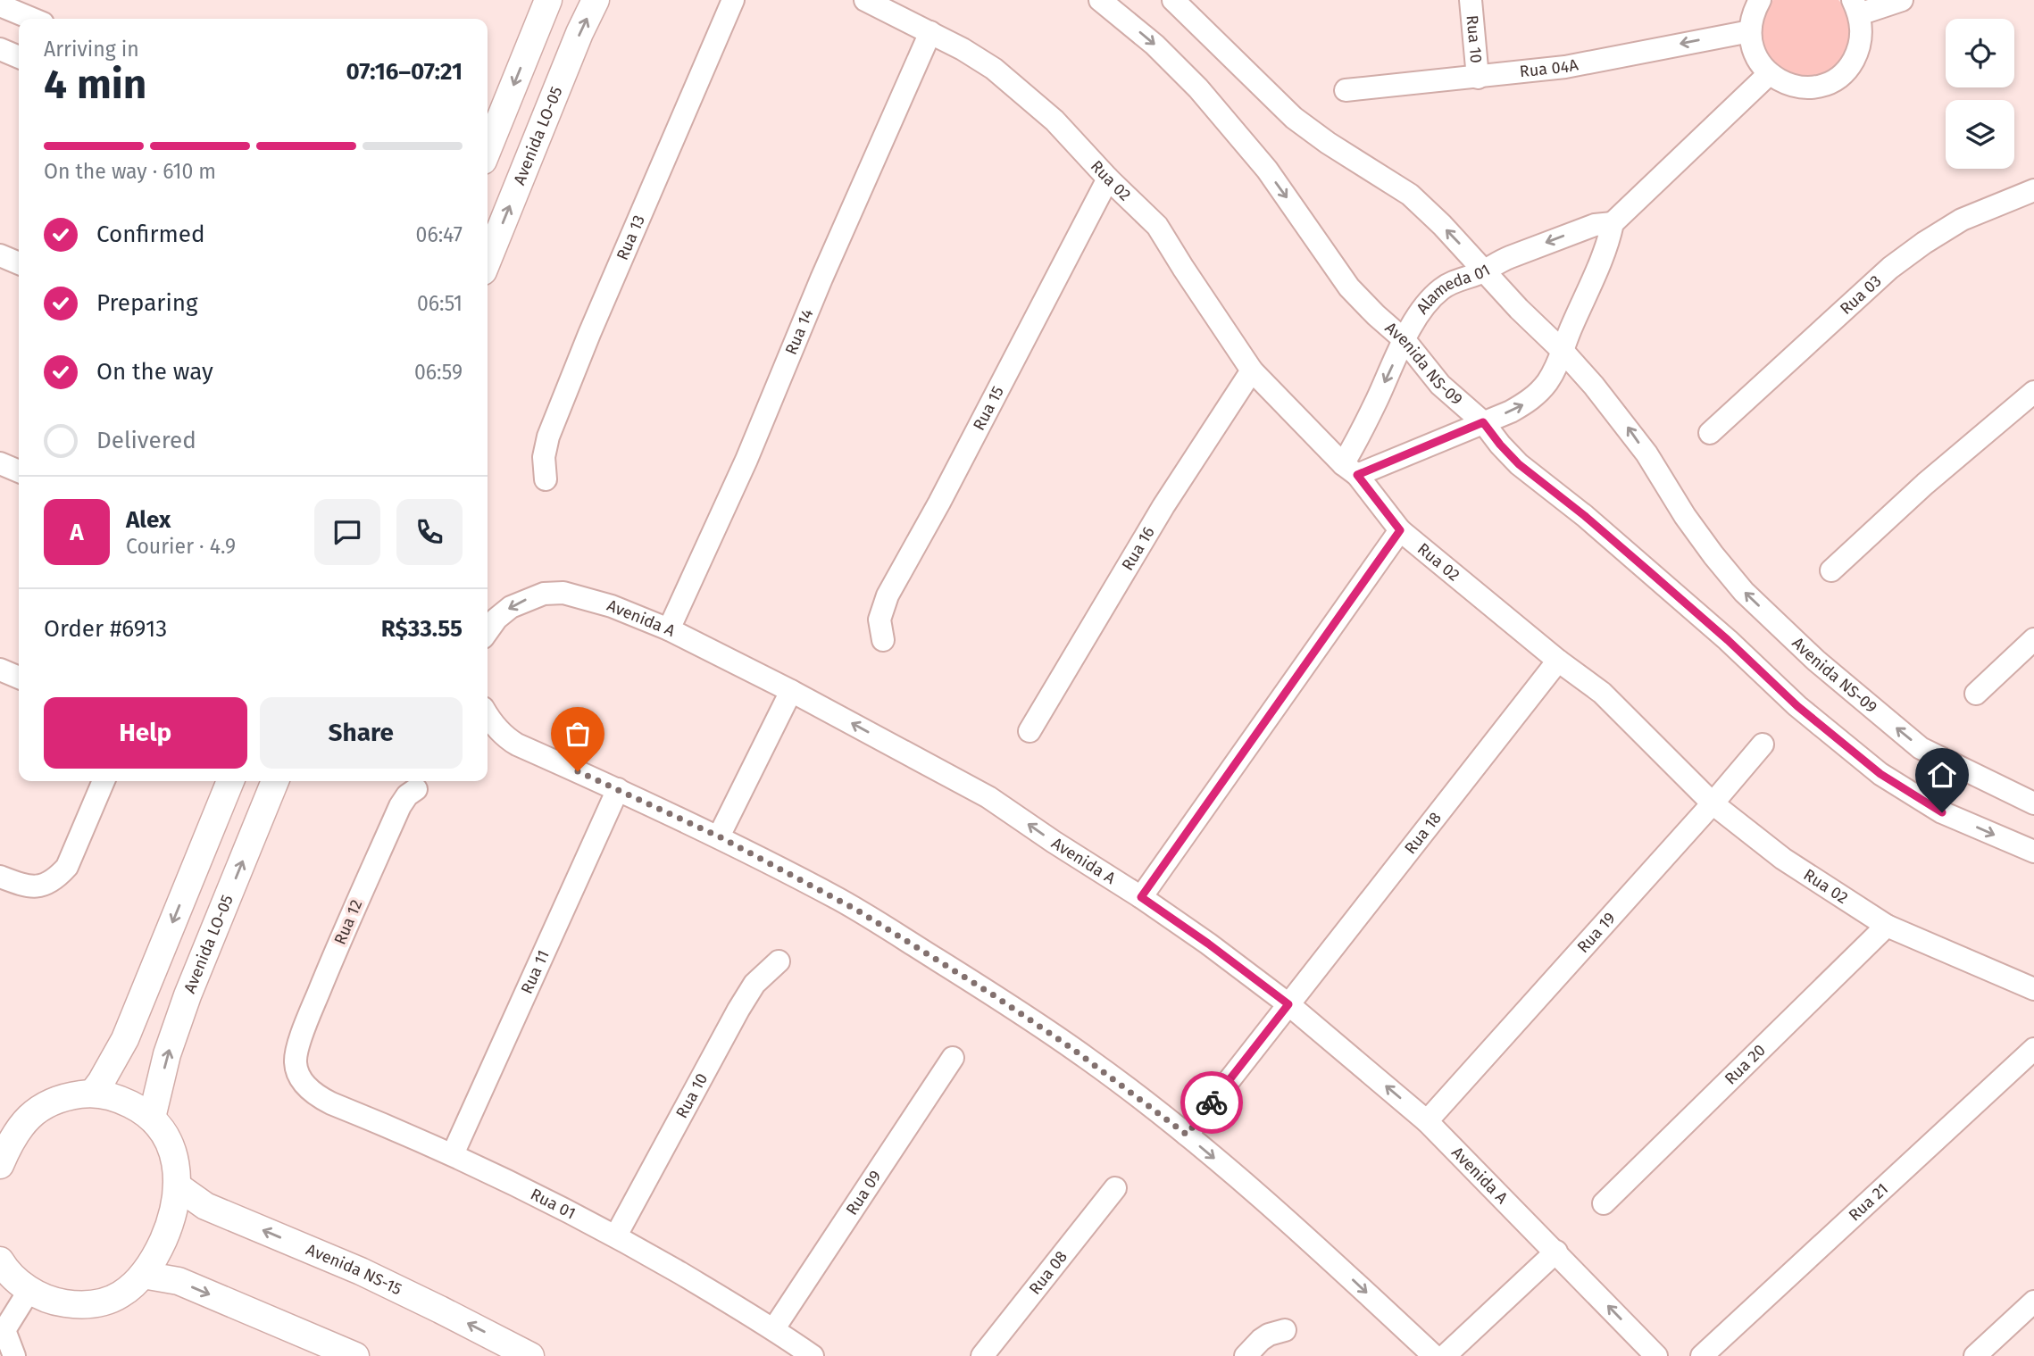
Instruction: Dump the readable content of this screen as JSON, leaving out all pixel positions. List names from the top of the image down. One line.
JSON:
{"streets":{"main road":["Avenida LO-05","Avenida NS-15"],"street":["Rua 10","Rua 04A","Rua 02","Rua 13","Alameda 01","Rua 03","Rua 14","Avenida NS-09","Rua 15","Rua 16","Avenida A","Rua 18","Rua 12","Rua 19","Rua 11","Rua 20","Rua 09","Rua 01","Rua 21","Rua 08"]},"crossings":[["Rua 10","Rua 04A"],["Rua 10","Rua 01"],["Rua 02","Alameda 01"],["Rua 02","Rua 14"],["Rua 02","Rua 15"],["Rua 02","Rua 16"],["Rua 02","Rua 18"],["Rua 02","Rua 19"],["Rua 02","Rua 20"],["Alameda 01","Avenida NS-09"],["Rua 14","Avenida A"],["Avenida A","Rua 18"],["Avenida A","Rua 19"],["Rua 12","Rua 01"],["Rua 11","Rua 01"],["Rua 09","Rua 01"]],"one_way":["Rua 04A"],"page":{"heading":["4 min","Arriving in","07:16–07:21"],"panel":["Alex","Courier · 4.9","Order #6913","R$33.55"],"bar":"On the way · 610 m","list":[["Confirmed","06:47"],["Preparing","06:51"],["On the way","06:59"],"Delivered"],"round":"A","buttons":["Help","Share"]}}
